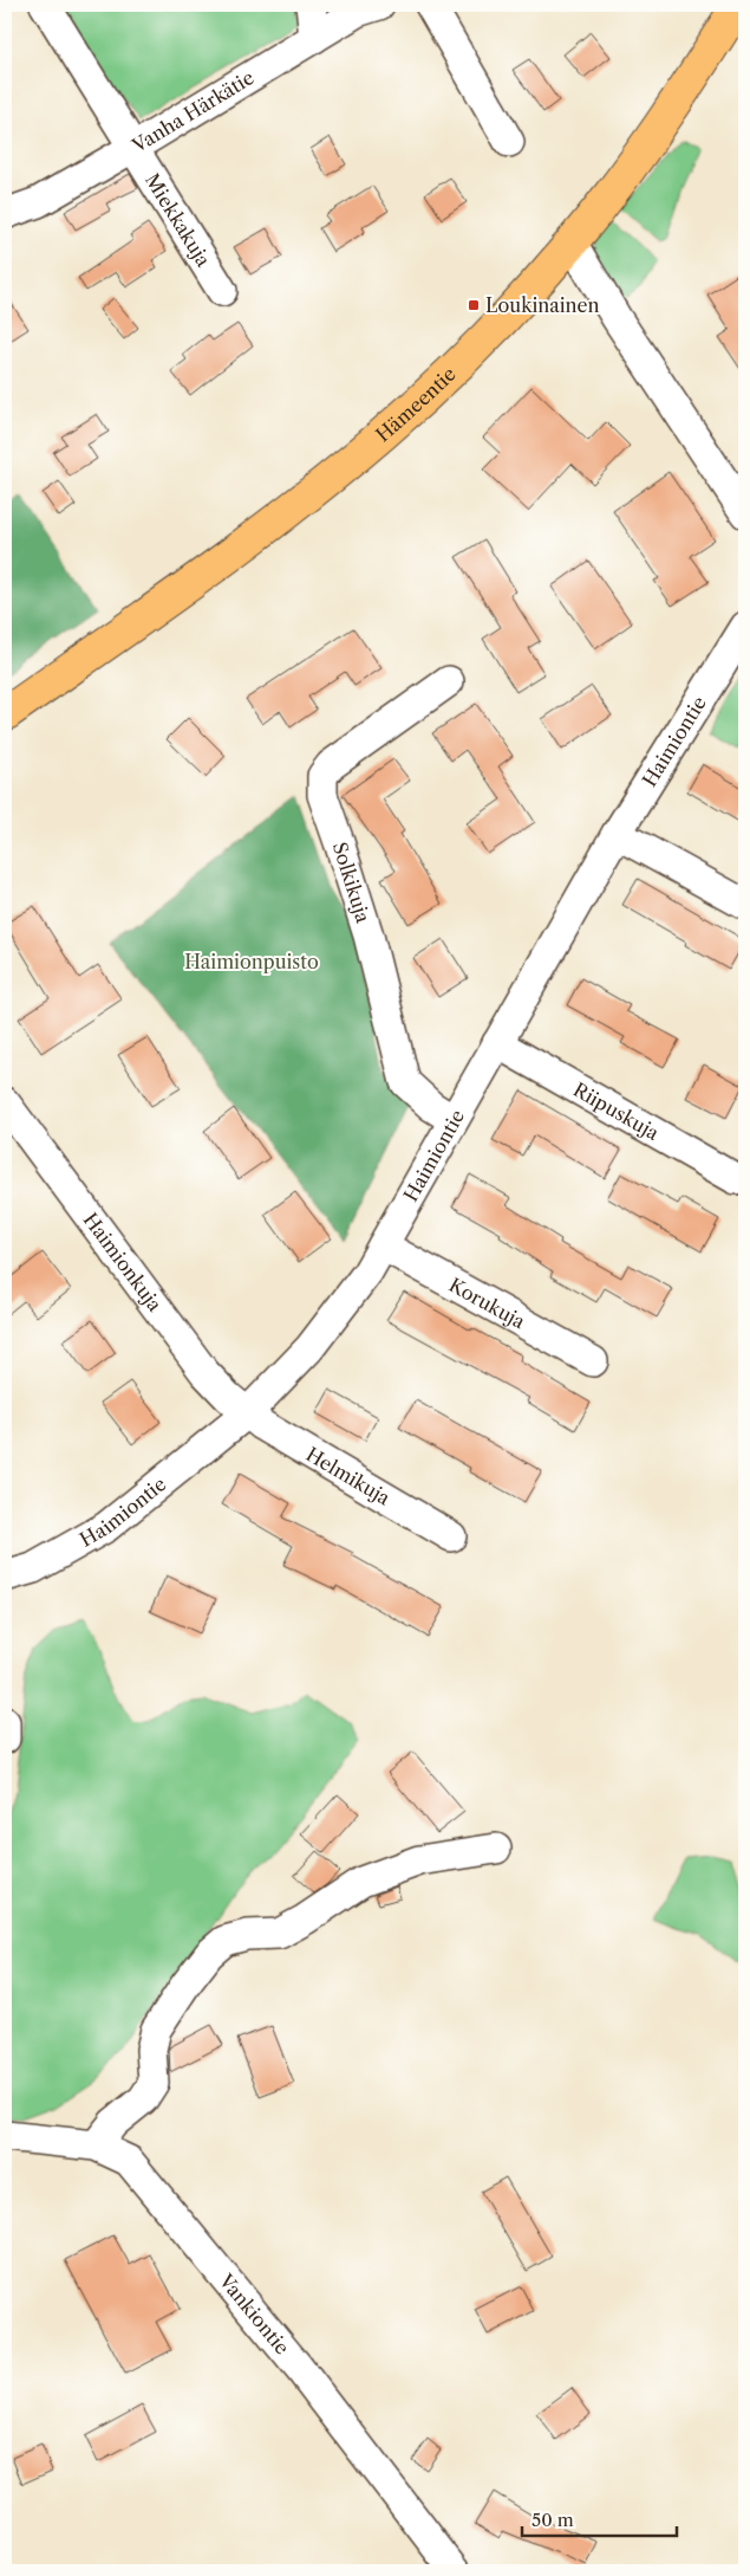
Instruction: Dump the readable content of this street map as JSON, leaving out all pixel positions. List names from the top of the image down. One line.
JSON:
{"streets":{"highway":["Hämeentie"],"street":["Vanha Härkätie","Miekkakuja","Haimiontie","Solkikuja","Riipuskuja","Haimionkuja","Korukuja","Helmikuja","Vankiontie"]},"crossings":[["Vanha Härkätie","Miekkakuja"],["Haimiontie","Solkikuja"],["Haimiontie","Riipuskuja"],["Haimiontie","Haimionkuja"],["Haimiontie","Korukuja"],["Haimiontie","Helmikuja"],["Haimionkuja","Helmikuja"]],"parks":["Haimionpuisto"],"places":{"transit":["Loukinainen"]},"scale_bar":"50 m"}
